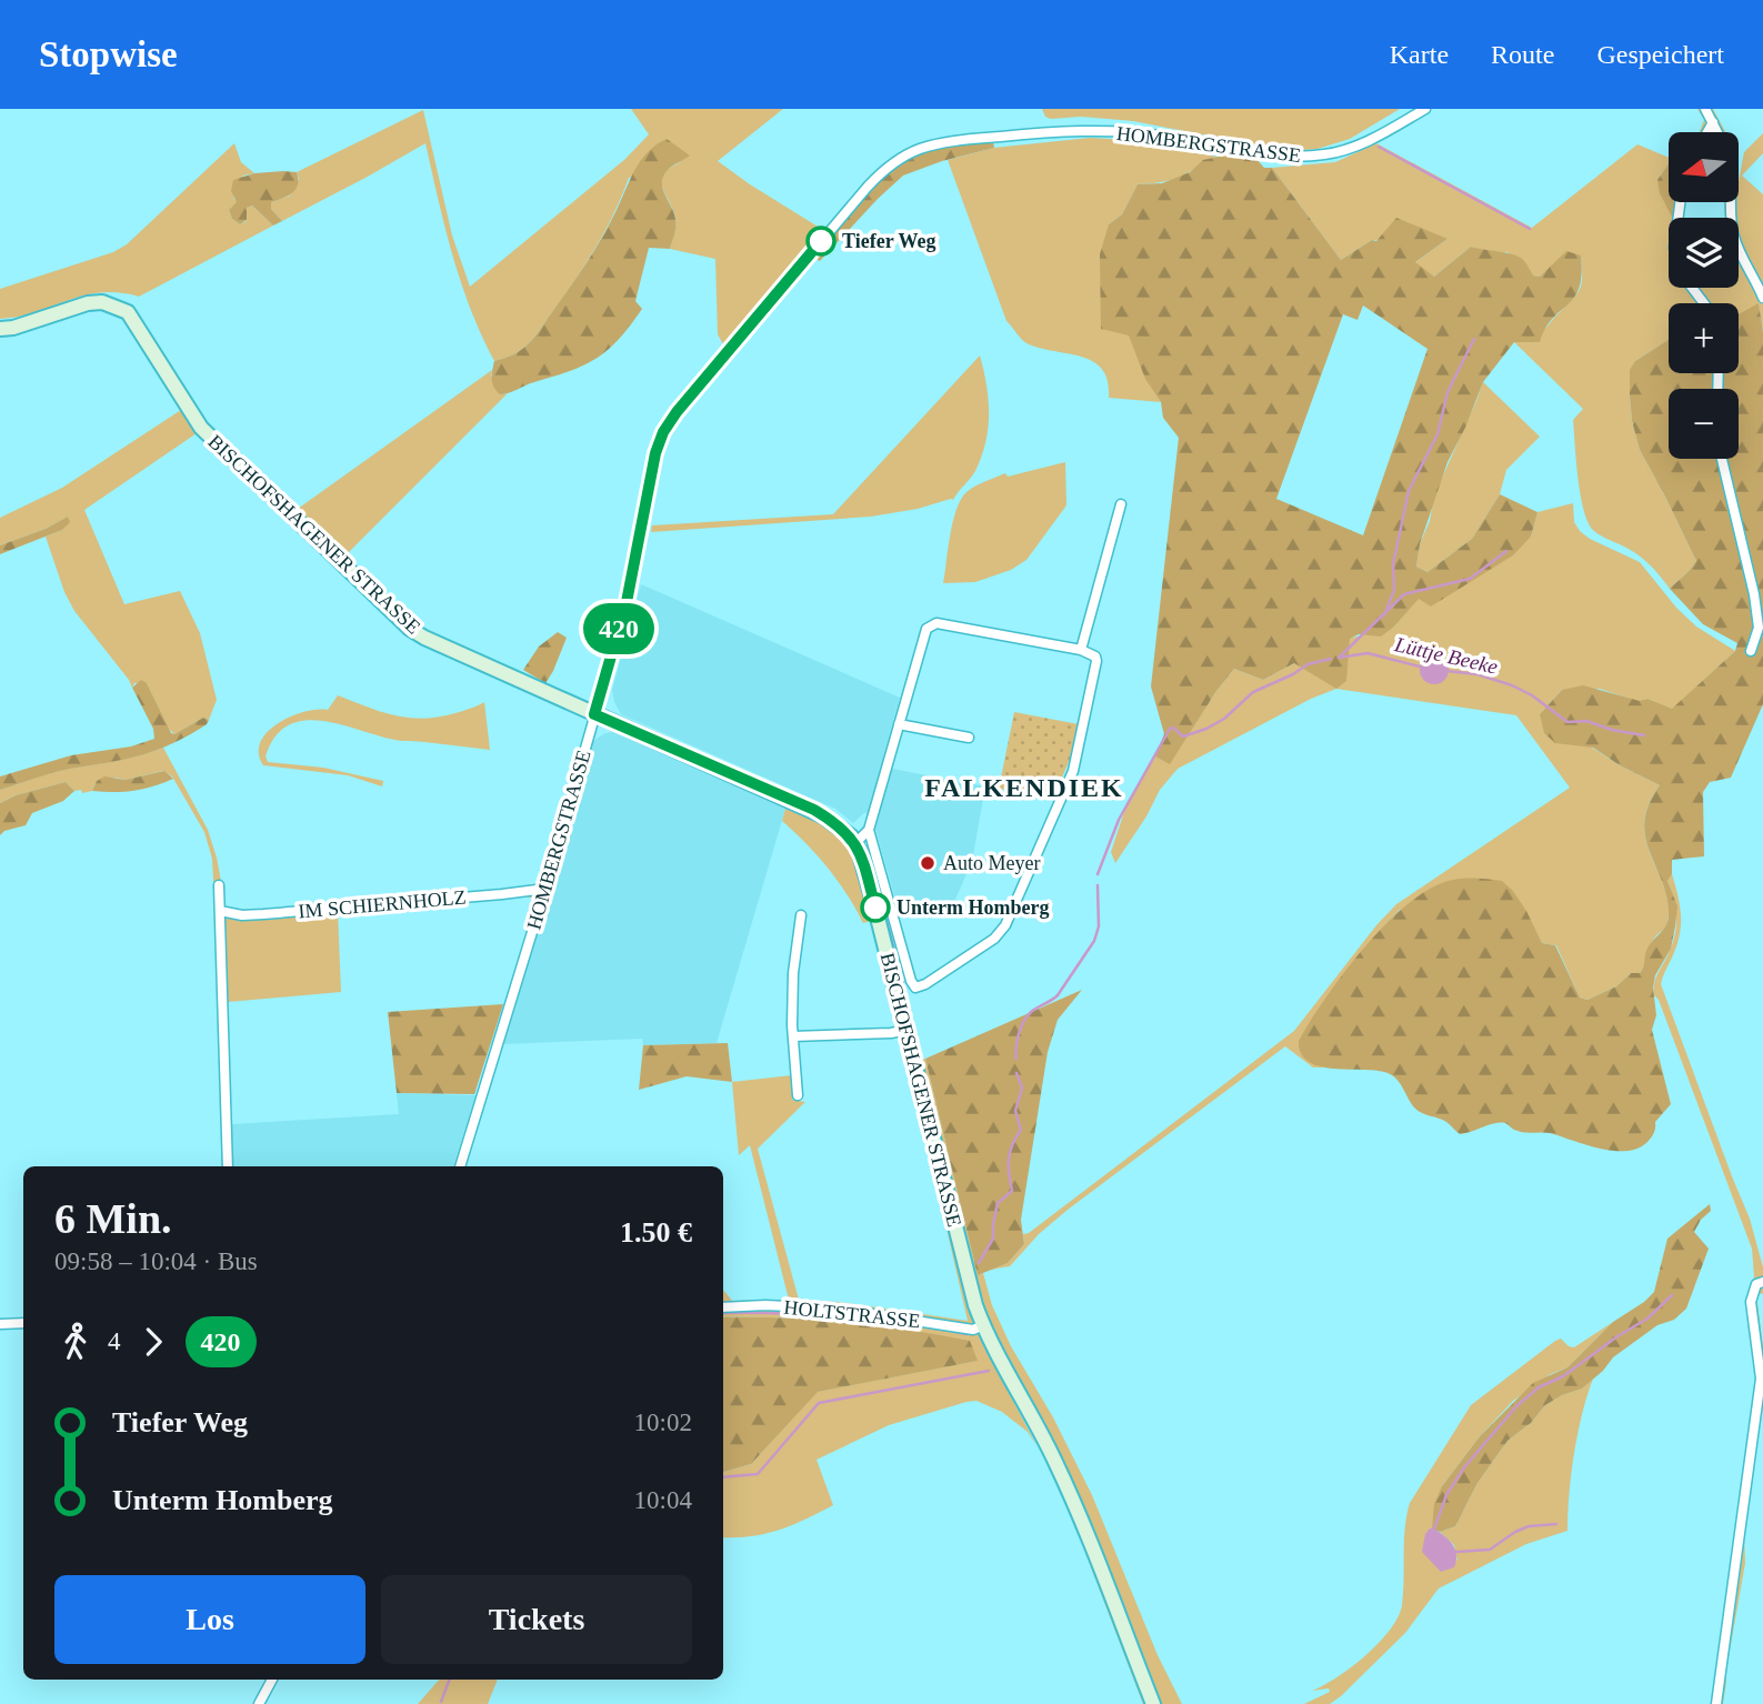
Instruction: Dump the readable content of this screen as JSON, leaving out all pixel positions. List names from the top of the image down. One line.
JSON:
{"streets":{"street":["HOMBERGSTRASSE","BISCHOFSHAGENER STRASSE","IM SCHIERNHOLZ","HOLTSTRASSE"]},"crossings":[["HOMBERGSTRASSE","BISCHOFSHAGENER STRASSE"],["HOMBERGSTRASSE","IM SCHIERNHOLZ"],["BISCHOFSHAGENER STRASSE","HOLTSTRASSE"]],"districts":["FALKENDIEK"],"water":["Lüttje Beeke"],"places":["Tiefer Weg","Auto Meyer","Unterm Homberg"],"lines":["bus line 420"],"north":"left","page":{"header":"Stopwise","nav":["Karte","Route","Gespeichert"],"on_map":"420","map_buttons":["+","−"],"heading":["6 Min.","09:58 – 10:04 · Bus","1.50 €"],"legs":["4","420"],"list":[{"name":"Tiefer Weg","value":"10:02"},{"name":"Unterm Homberg","value":"10:04"}],"buttons":["Los","Tickets"]}}
